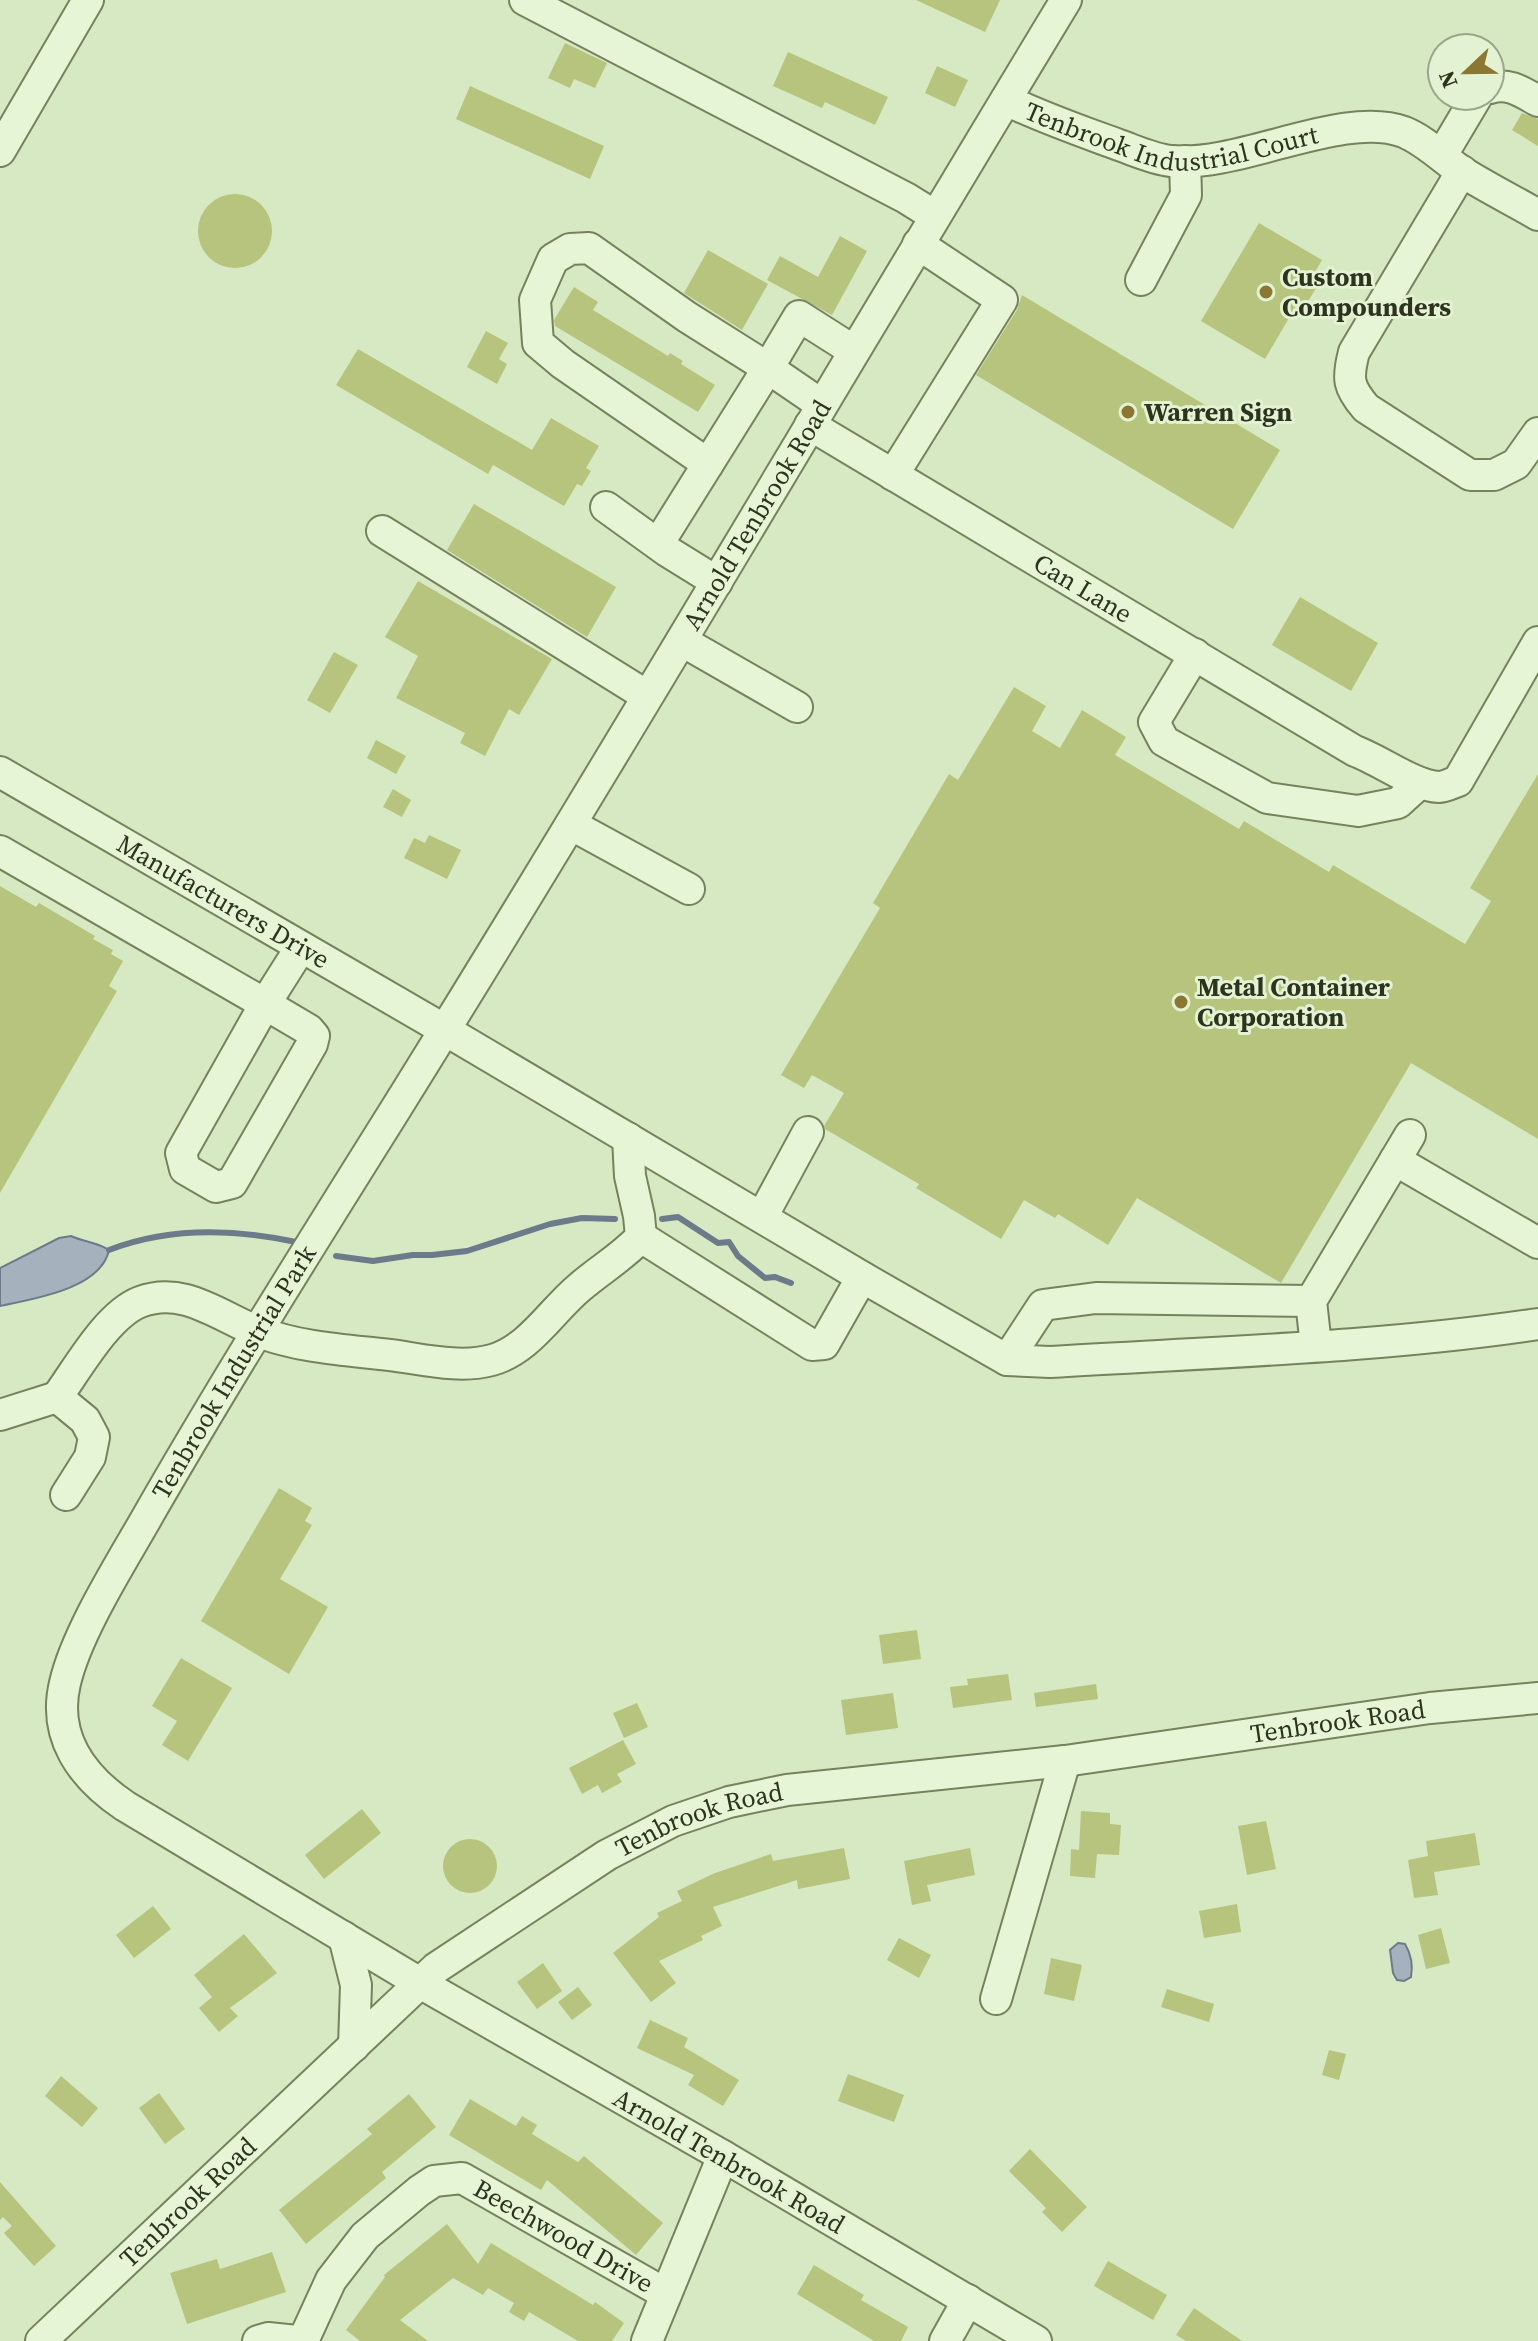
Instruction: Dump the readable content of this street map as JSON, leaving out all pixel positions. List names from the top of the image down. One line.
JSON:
{"streets":{"street":["Tenbrook Industrial Court","Arnold Tenbrook Road","Can Lane","Manufacturers Drive","Tenbrook Industrial Park","Tenbrook Road","Beechwood Drive"]},"crossings":[["Tenbrook Industrial Court","Arnold Tenbrook Road"],["Arnold Tenbrook Road","Can Lane"],["Arnold Tenbrook Road","Manufacturers Drive"],["Arnold Tenbrook Road","Tenbrook Industrial Park"],["Arnold Tenbrook Road","Tenbrook Road"],["Manufacturers Drive","Tenbrook Industrial Park"],["Tenbrook Industrial Park","Tenbrook Road"]],"places":["Custom Compounders","Warren Sign","Metal Container Corporation"],"north":"left"}
